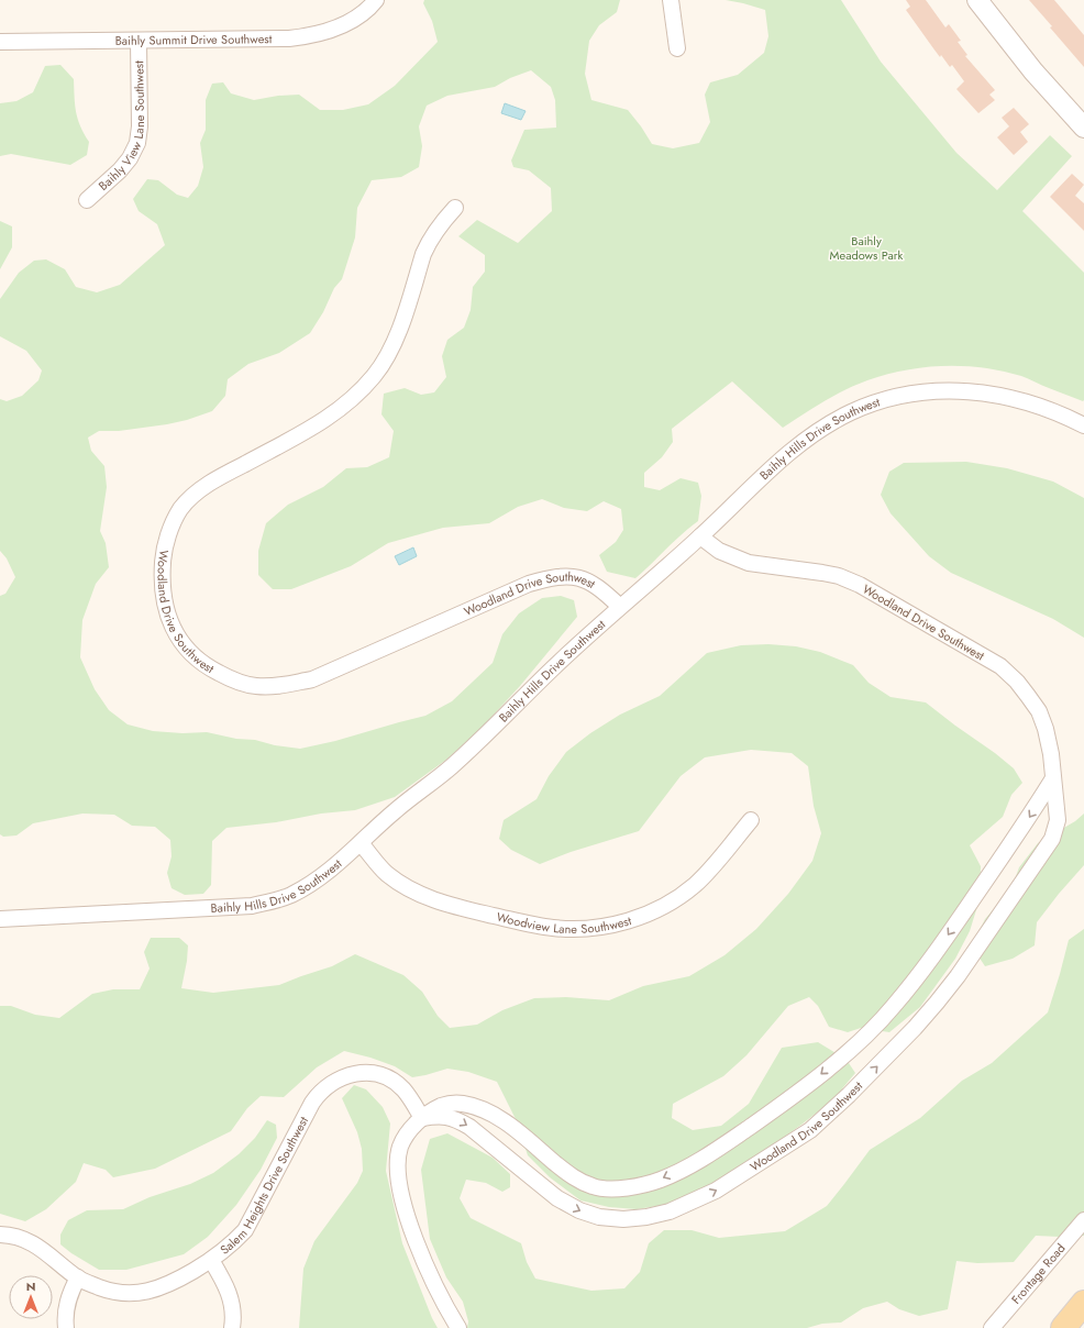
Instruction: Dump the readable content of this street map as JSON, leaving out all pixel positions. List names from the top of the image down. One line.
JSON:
{"streets":{"street":["Baihly Summit Drive Southwest","Baihly View Lane Southwest","Baihly Hills Drive Southwest","Woodland Drive Southwest","Woodview Lane Southwest","Salem Heights Drive Southwest","Frontage Road"]},"crossings":[["Baihly Summit Drive Southwest","Baihly View Lane Southwest"],["Baihly Hills Drive Southwest","Woodland Drive Southwest"],["Baihly Hills Drive Southwest","Woodview Lane Southwest"],["Woodland Drive Southwest","Salem Heights Drive Southwest"]],"parks":["Baihly Meadows Park"],"north":"top"}
